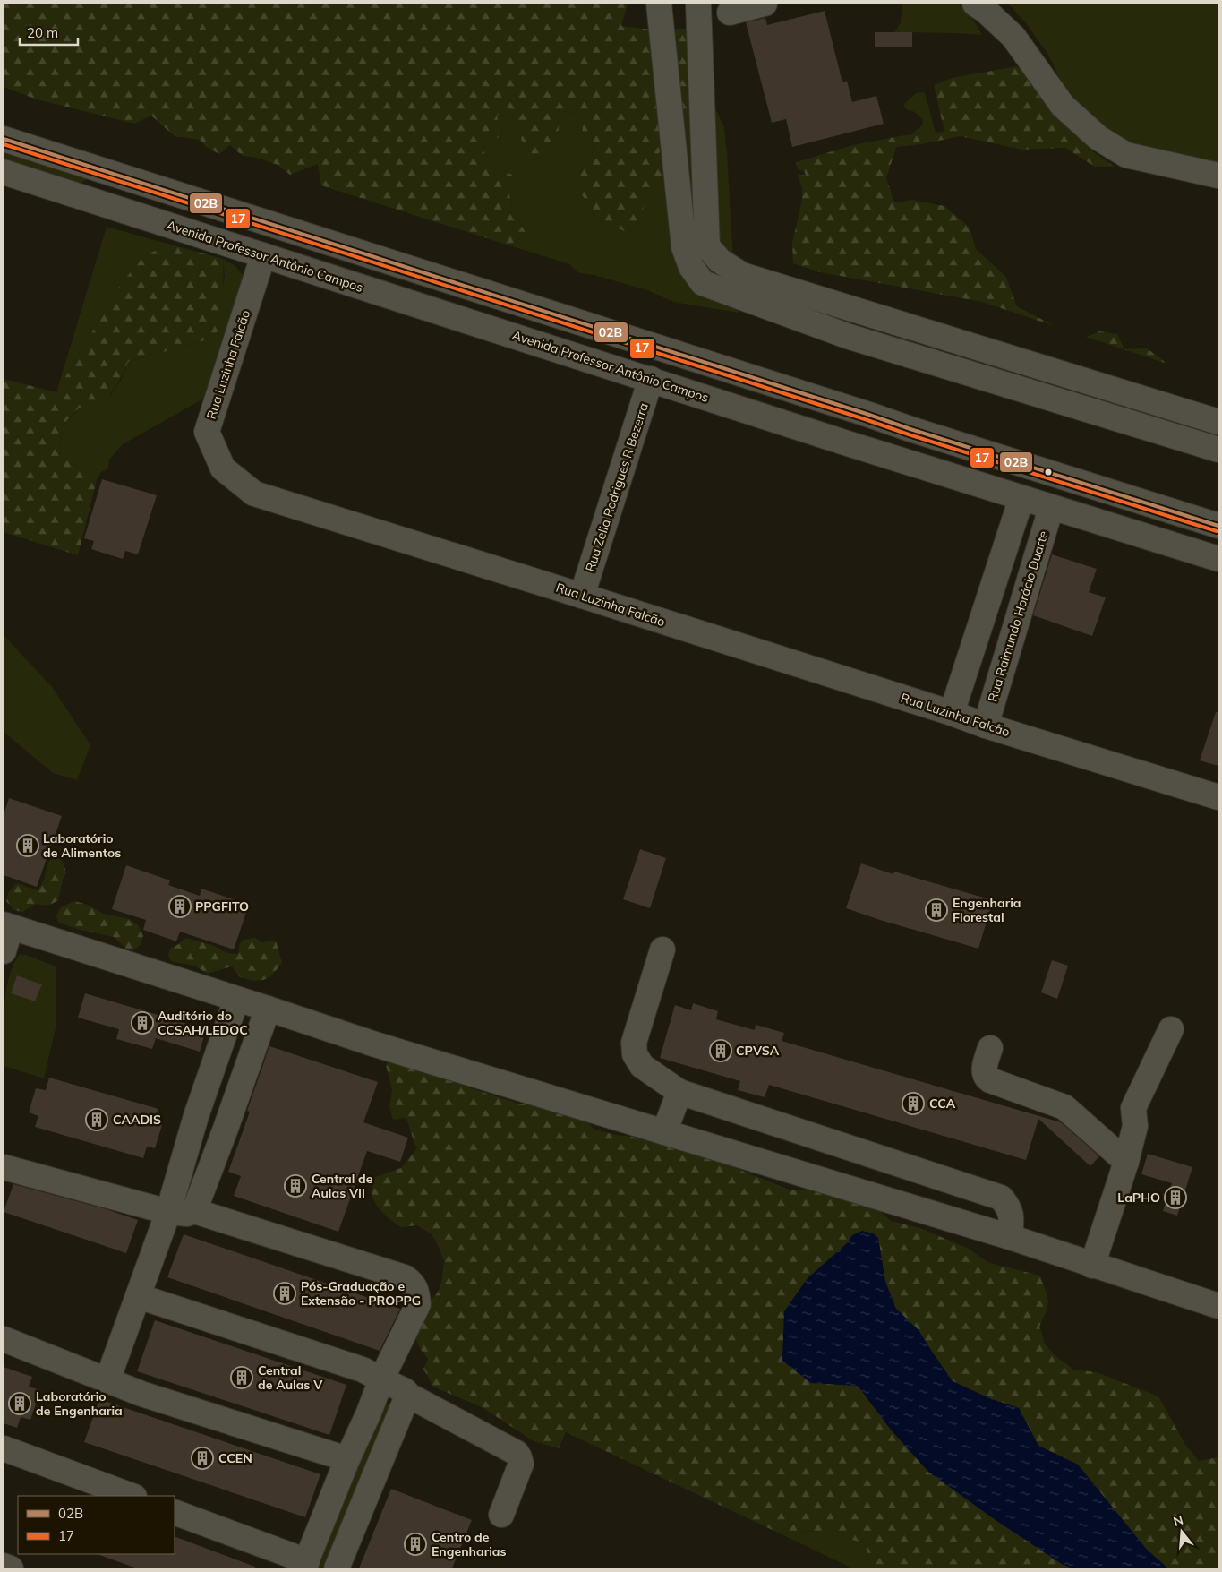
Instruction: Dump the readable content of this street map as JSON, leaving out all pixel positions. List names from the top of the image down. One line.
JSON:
{"streets":{"street":["Avenida Professor Antônio Campos","Rua Luzinha Falcão","Rua Zelia Rodrigues R Bezerra","Rua Raimundo Horácio Duarte"]},"crossings":[["Avenida Professor Antônio Campos","Rua Luzinha Falcão"],["Avenida Professor Antônio Campos","Rua Zelia Rodrigues R Bezerra"],["Avenida Professor Antônio Campos","Rua Raimundo Horácio Duarte"],["Rua Luzinha Falcão","Rua Zelia Rodrigues R Bezerra"],["Rua Luzinha Falcão","Rua Raimundo Horácio Duarte"]],"places":{"building":["Laboratório de Alimentos","PPGFITO","Engenharia Florestal","Auditório do CCSAH/LEDOC","CPVSA","CCA","CAADIS","Central de Aulas VII","LaPHO","Pós-Graduação e Extensão - PROPPG","Central de Aulas V","Laboratório de Engenharia","CCEN","Centro de Engenharias"]},"lines":["transit line 02B","transit line 17"],"legend":["02B","17"],"scale_bar":"20 m","north":"top"}
